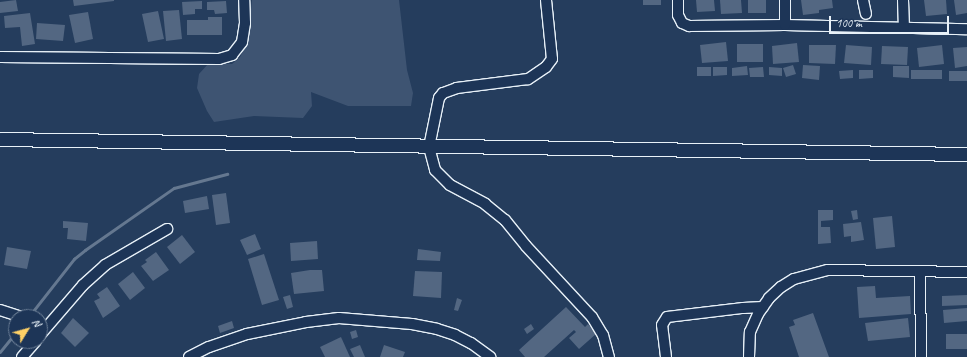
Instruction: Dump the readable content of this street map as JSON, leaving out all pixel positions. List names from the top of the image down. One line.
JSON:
{"scale_bar":"100 m","north":"top right"}
